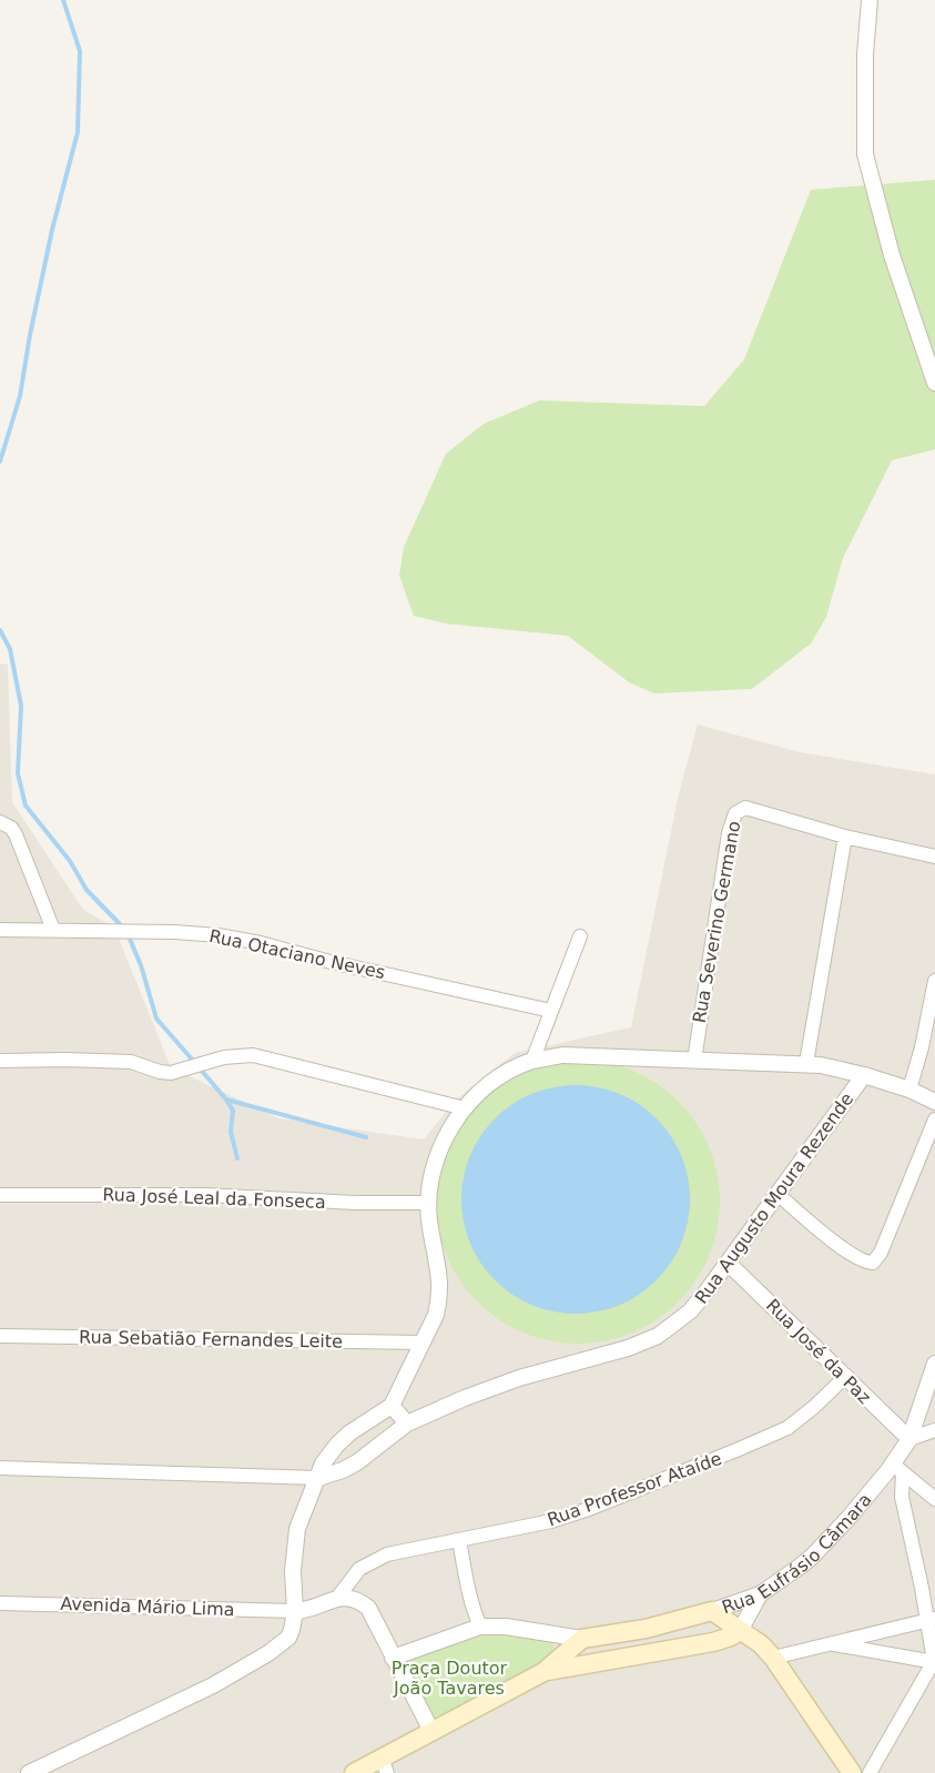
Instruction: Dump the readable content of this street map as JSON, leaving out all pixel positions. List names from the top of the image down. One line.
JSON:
{"streets":{"main road":["Rua Eufrásio Câmara"],"street":["Rua Severino Germano","Rua Otaciano Neves","Rua José Leal da Fonseca","Rua Augusto Moura Rezende","Rua Sebatião Fernandes Leite","Rua José da Paz","Rua Professor Ataíde","Avenida Mário Lima"]},"crossings":[["Rua Augusto Moura Rezende","Rua José da Paz"],["Rua José da Paz","Rua Professor Ataíde"],["Rua José da Paz","Rua Eufrásio Câmara"]],"parks":["Praça Doutor João Tavares"]}
